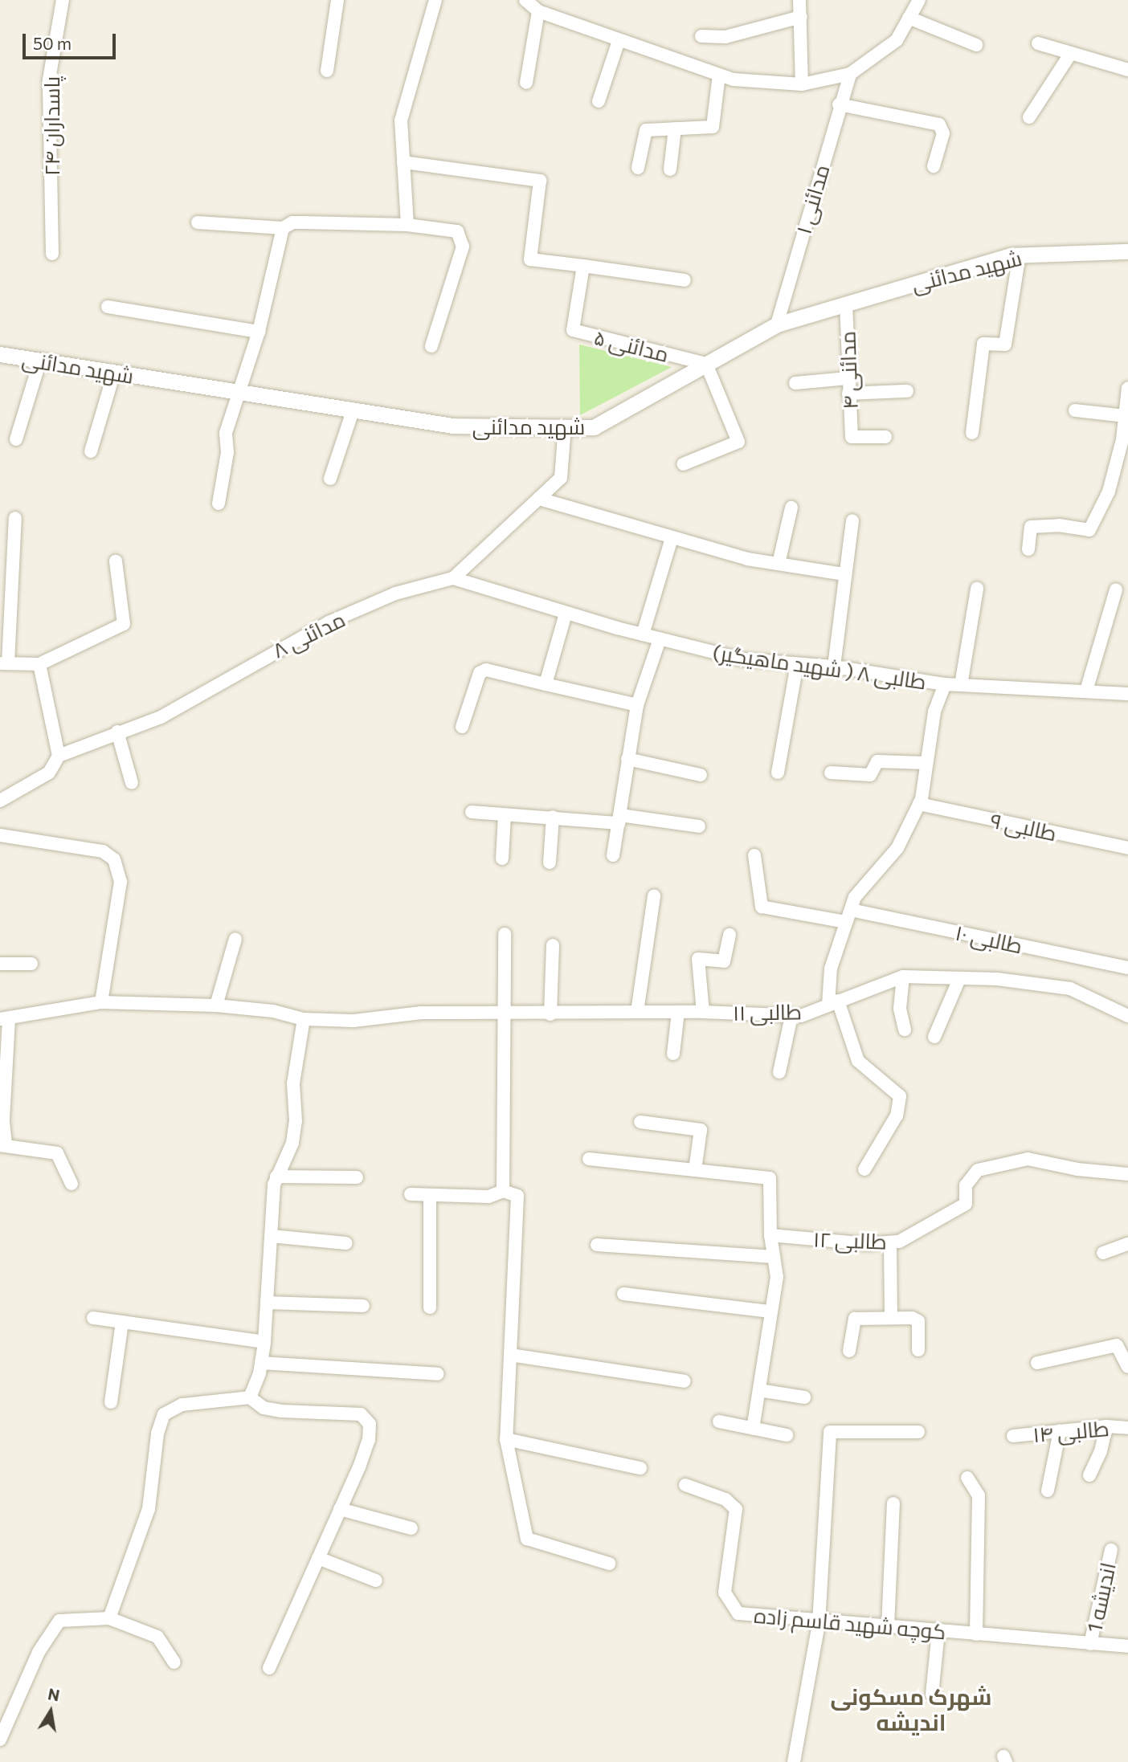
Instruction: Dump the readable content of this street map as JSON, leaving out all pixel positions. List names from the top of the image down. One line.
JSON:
{"streets":{"street":["پاسداران ۲۴","مدائنی ۱","شهید مدائنی","مدائنی ۵","مدائنی ۴","مدائنی ۸","طالبی ۸ ( شهید ماهیگیر)","طالبی ۹","طالبی ۱۰","طالبی ۱۱","طالبی ۱۲","طالبی ۱۴","اندیشه 1","کوچه شهید قاسم زاده"]},"crossings":[["مدائنی ۱","شهید مدائنی"],["شهید مدائنی","مدائنی ۵"],["شهید مدائنی","مدائنی ۴"],["شهید مدائنی","مدائنی ۸"],["مدائنی ۸","طالبی ۸ ( شهید ماهیگیر)"],["اندیشه 1","کوچه شهید قاسم زاده"]],"districts":["شهرک مسکونی اندیشه"],"scale_bar":"50 m","north":"top"}
